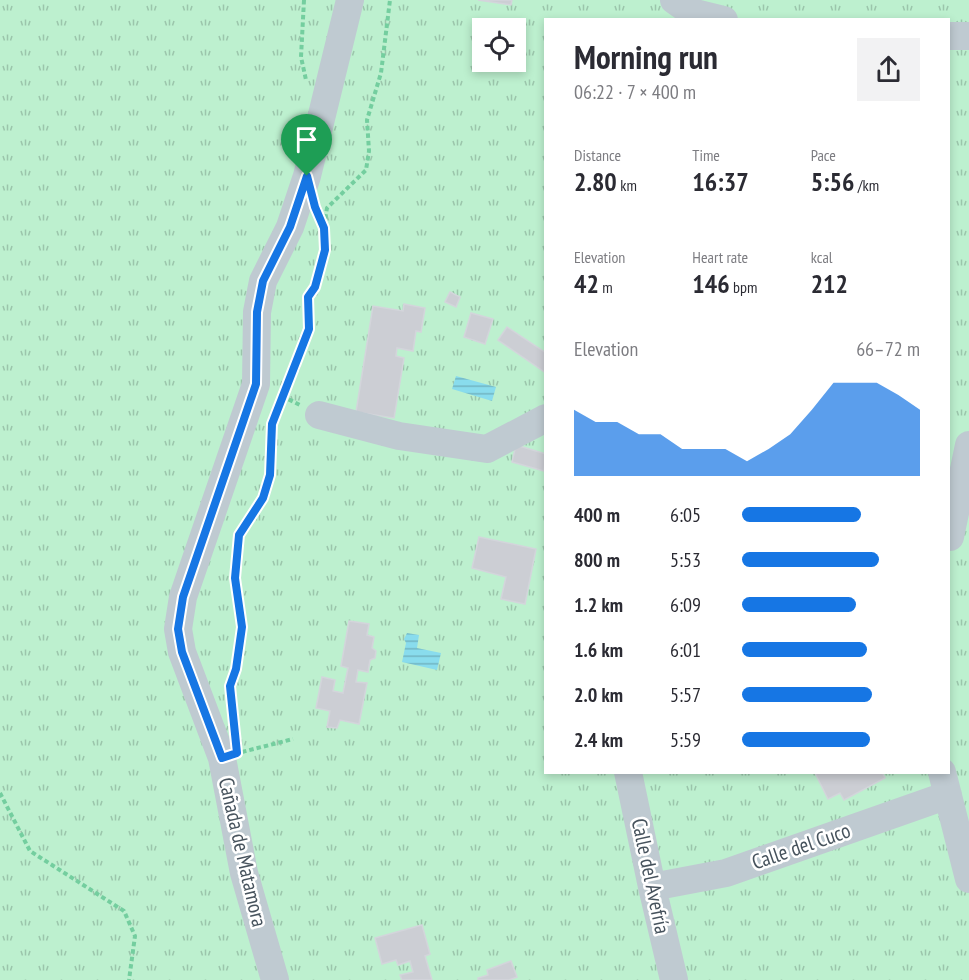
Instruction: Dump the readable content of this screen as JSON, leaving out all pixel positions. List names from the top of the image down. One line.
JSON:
{"streets":{"street":["Calle del Cuco","Cañada de Matamora","Calle del Avefría"]},"crossings":[["Calle del Cuco","Calle del Avefría"]],"page":{"heading":["Morning run","06:22 · 7 × 400 m"],"stats":[["Distance","2.80 km"],["Time","16:37"],["Pace","5:56 /km"],["Elevation","42 m"],["Heart rate","146 bpm"],["kcal","212"]],"chart":["Elevation","66–72 m"],"list":[{"name":"400 m","note":"6:05"},{"name":"800 m","note":"5:53"},{"name":"1.2 km","note":"6:09"},{"name":"1.6 km","note":"6:01"},{"name":"2.0 km","note":"5:57"},{"name":"2.4 km","note":"5:59"}]}}
